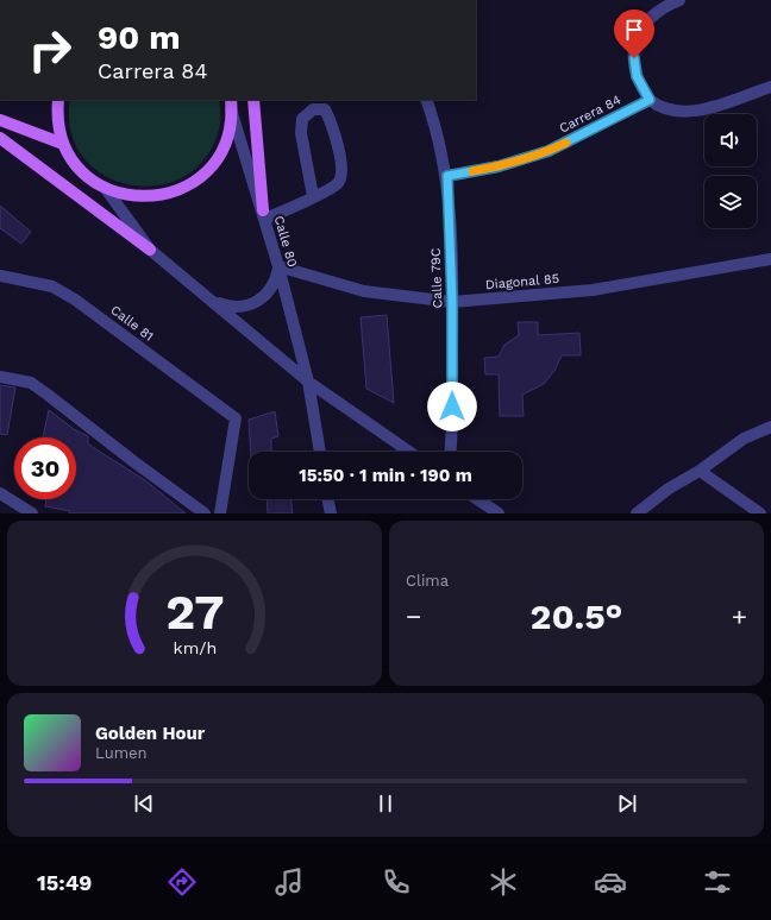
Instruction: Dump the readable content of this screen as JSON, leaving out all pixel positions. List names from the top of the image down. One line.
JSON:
{"streets":{"street":["Carrera 84","Calle 80","Calle 79C","Diagonal 85","Calle 81"]},"crossings":[["Carrera 84","Calle 79C"],["Calle 80","Diagonal 85"],["Calle 79C","Diagonal 85"]],"page":{"turn":["90 m","Carrera 84"],"limit":"30","trip":"15:50 · 1 min · 190 m","tile":"Clima","heat":["−","20.5°","+"],"song":["Golden Hour","Lumen"],"tabs":"15:49","gauge":["27","km/h"]}}
